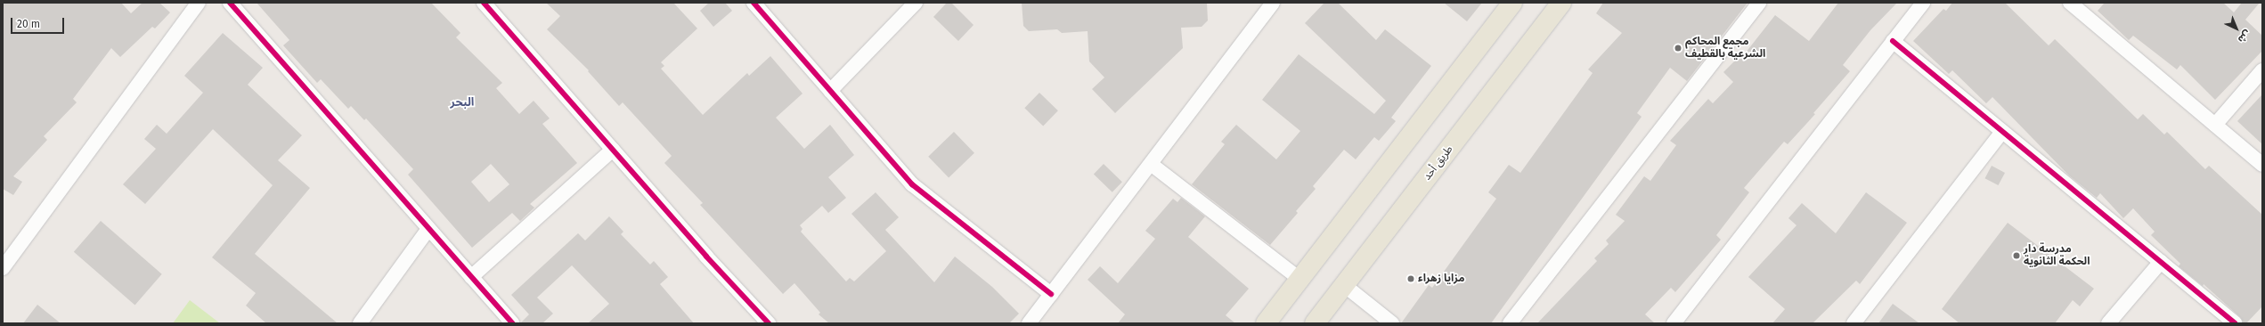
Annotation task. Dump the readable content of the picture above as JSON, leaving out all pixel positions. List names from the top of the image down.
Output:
{
  "streets": {
    "main road": ["طريق أحد"]
  },
  "districts": ["البحر"],
  "places": ["مجمع المحاكم الشرعية بالقطيف", "مدرسة دار الحكمة الثانوية", "مزايا زهراء"],
  "scale_bar": "20 m",
  "north": "bottom right"
}
